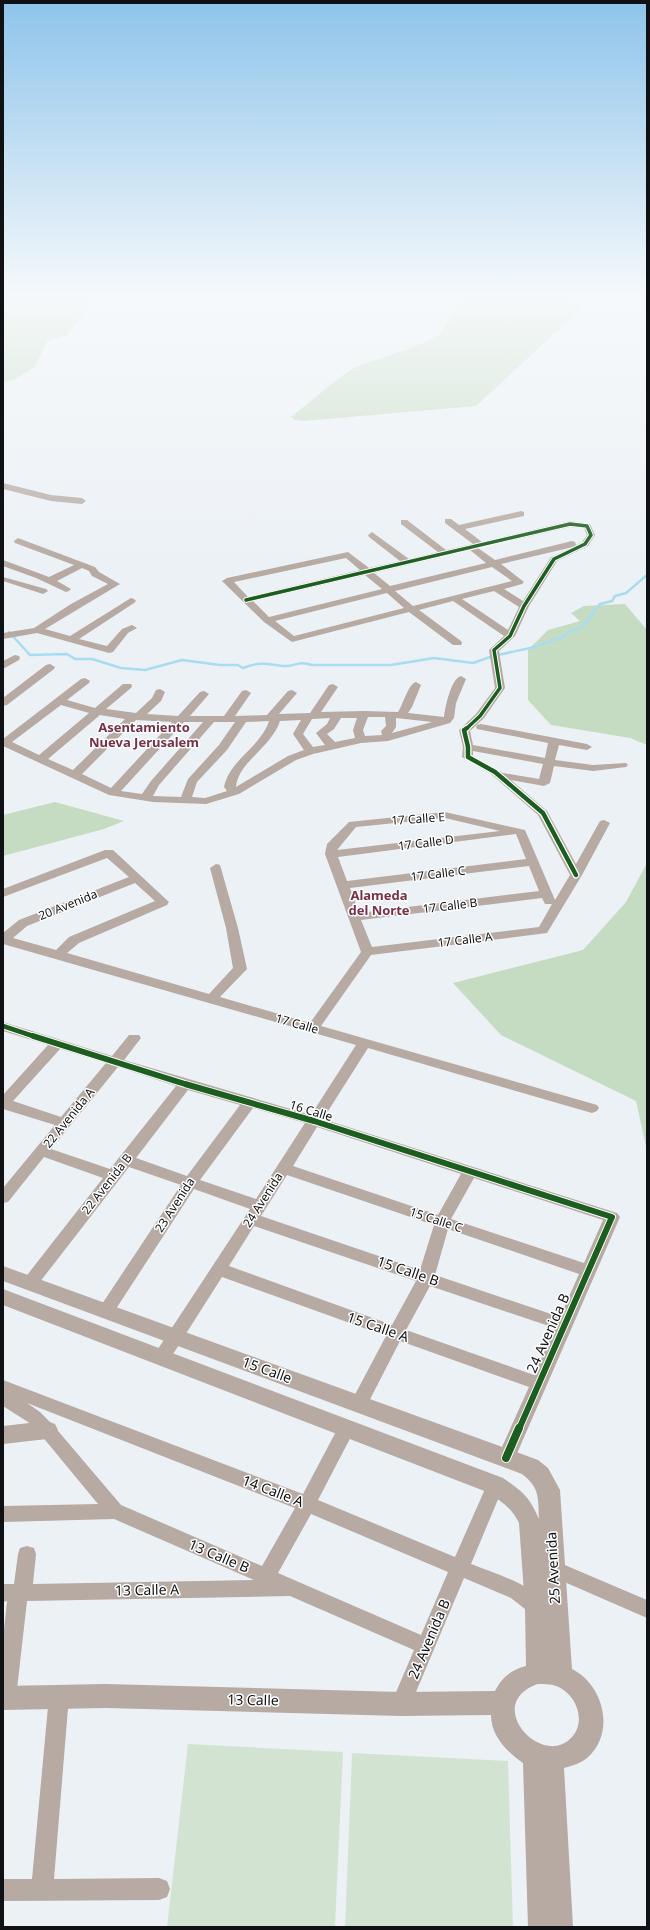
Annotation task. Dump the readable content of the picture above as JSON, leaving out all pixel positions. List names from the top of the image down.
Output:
{
  "streets": {
    "street": [
      "17 Calle E",
      "17 Calle D",
      "17 Calle C",
      "20 Avenida",
      "17 Calle B",
      "17 Calle A",
      "17 Calle",
      "16 Calle",
      "22 Avenida A",
      "22 Avenida B",
      "24 Avenida",
      "23 Avenida",
      "15 Calle C",
      "15 Calle B",
      "15 Calle A",
      "24 Avenida B",
      "15 Calle",
      "14 Calle A",
      "13 Calle B",
      "25 Avenida",
      "13 Calle A",
      "13 Calle"
    ]
  },
  "crossings": [
    ["17 Calle E", "17 Calle D"],
    ["20 Avenida", "17 Calle"],
    ["17 Calle", "24 Avenida"],
    ["16 Calle", "22 Avenida A"],
    ["16 Calle", "22 Avenida B"],
    ["16 Calle", "24 Avenida"],
    ["16 Calle", "23 Avenida"],
    ["16 Calle", "24 Avenida B"],
    ["22 Avenida B", "15 Calle"],
    ["24 Avenida", "15 Calle C"],
    ["24 Avenida", "15 Calle B"],
    ["24 Avenida", "15 Calle A"],
    ["24 Avenida", "15 Calle"],
    ["23 Avenida", "15 Calle"],
    ["15 Calle C", "24 Avenida B"],
    ["15 Calle B", "24 Avenida B"],
    ["15 Calle A", "24 Avenida B"],
    ["24 Avenida B", "15 Calle"],
    ["24 Avenida B", "14 Calle A"],
    ["24 Avenida B", "13 Calle B"],
    ["24 Avenida B", "25 Avenida"],
    ["24 Avenida B", "13 Calle"],
    ["15 Calle", "25 Avenida"],
    ["14 Calle A", "25 Avenida"],
    ["13 Calle B", "13 Calle A"],
    ["25 Avenida", "13 Calle"]
  ],
  "districts": ["Asentamiento Nueva Jerusalem", "Alameda del Norte"]
}
